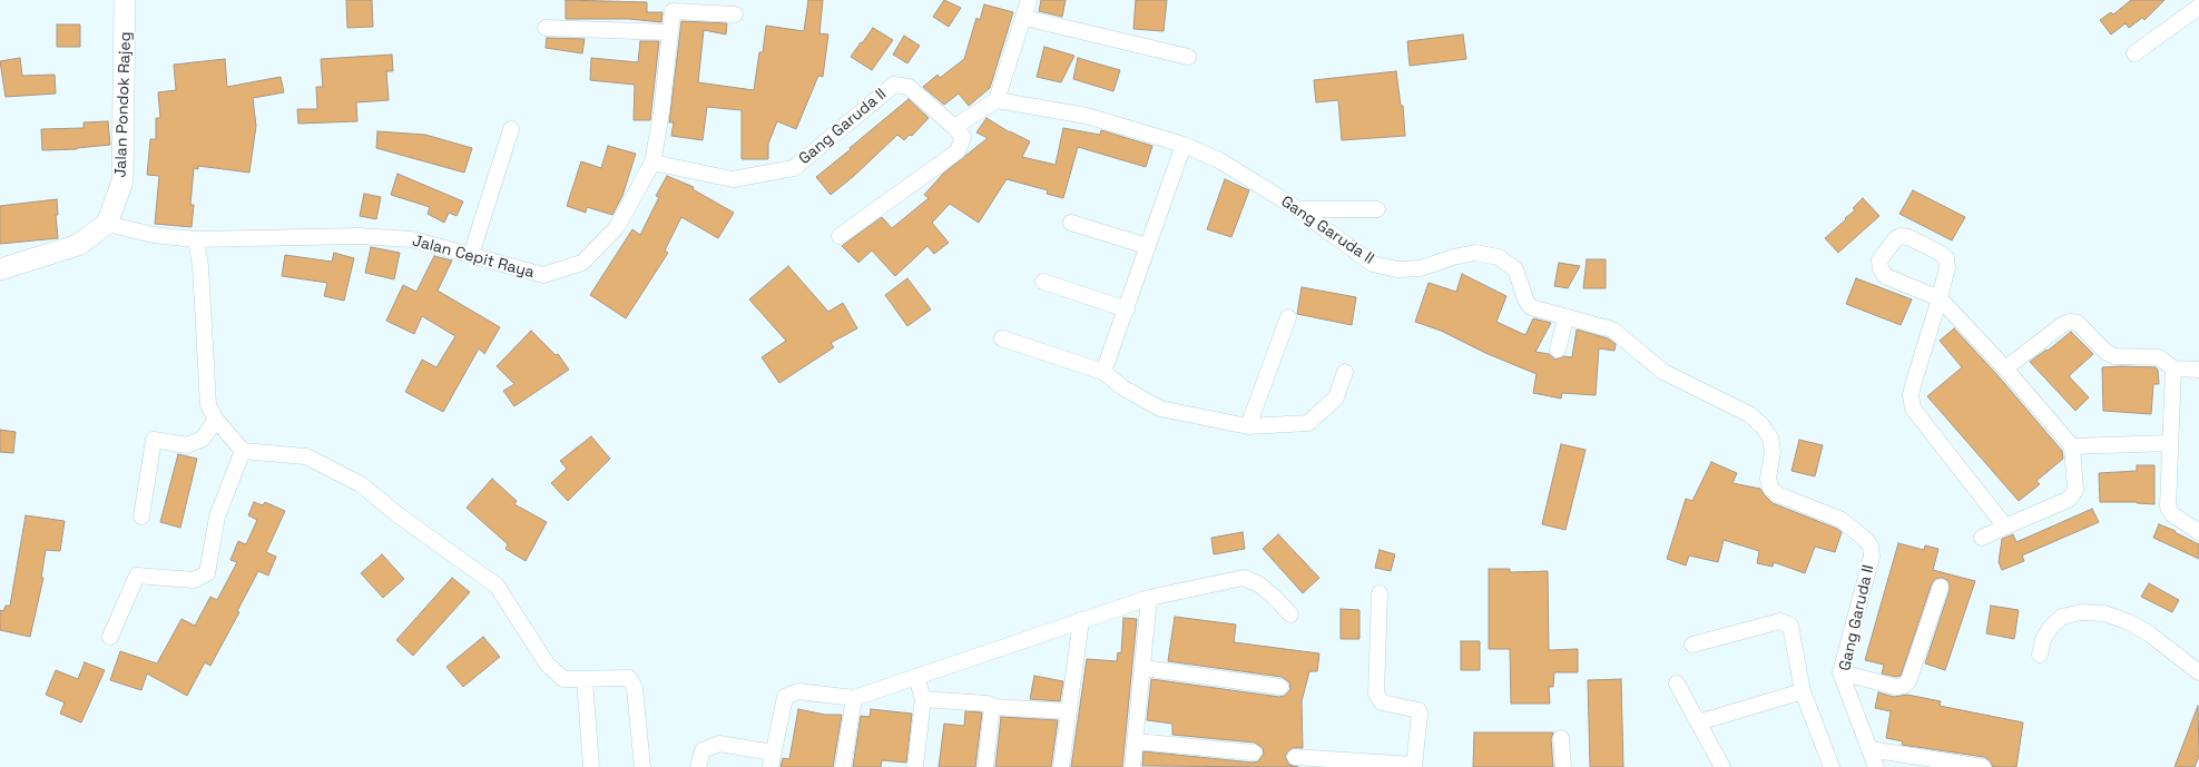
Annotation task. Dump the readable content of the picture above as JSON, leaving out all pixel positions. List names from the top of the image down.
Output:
{
  "streets": {
    "main road": ["Jalan Pondok Rajeg"],
    "street": ["Gang Garuda II", "Jalan Cepit Raya"]
  },
  "crossings": [
    ["Jalan Pondok Rajeg", "Jalan Cepit Raya"],
    ["Gang Garuda II", "Jalan Cepit Raya"]
  ]
}
